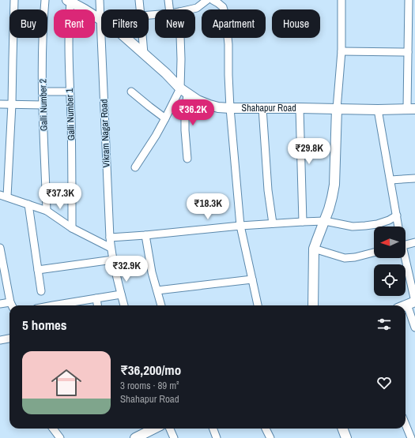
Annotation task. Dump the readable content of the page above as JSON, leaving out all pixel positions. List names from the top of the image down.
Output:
{
  "streets": {
    "main road": ["Shahapur Road"],
    "street": ["Galli Number 2", "Galli Number 1", "Vikram Nagar Road"]
  },
  "crossings": [
    ["Shahapur Road", "Galli Number 1"],
    ["Shahapur Road", "Vikram Nagar Road"]
  ],
  "north": "left",
  "page": {
    "chip": [
      "Buy",
      "Rent",
      "Filters",
      "New",
      "Apartment",
      "House"
    ],
    "price": [
      "₹36.2K",
      "₹29.8K",
      "₹37.3K",
      "₹18.3K",
      "₹32.9K"
    ],
    "heading": "5 homes",
    "list": [
      {
        "name": "₹36,200/mo",
        "note": "3 rooms · 89 m² · Shahapur Road"
      }
    ]
  }
}
